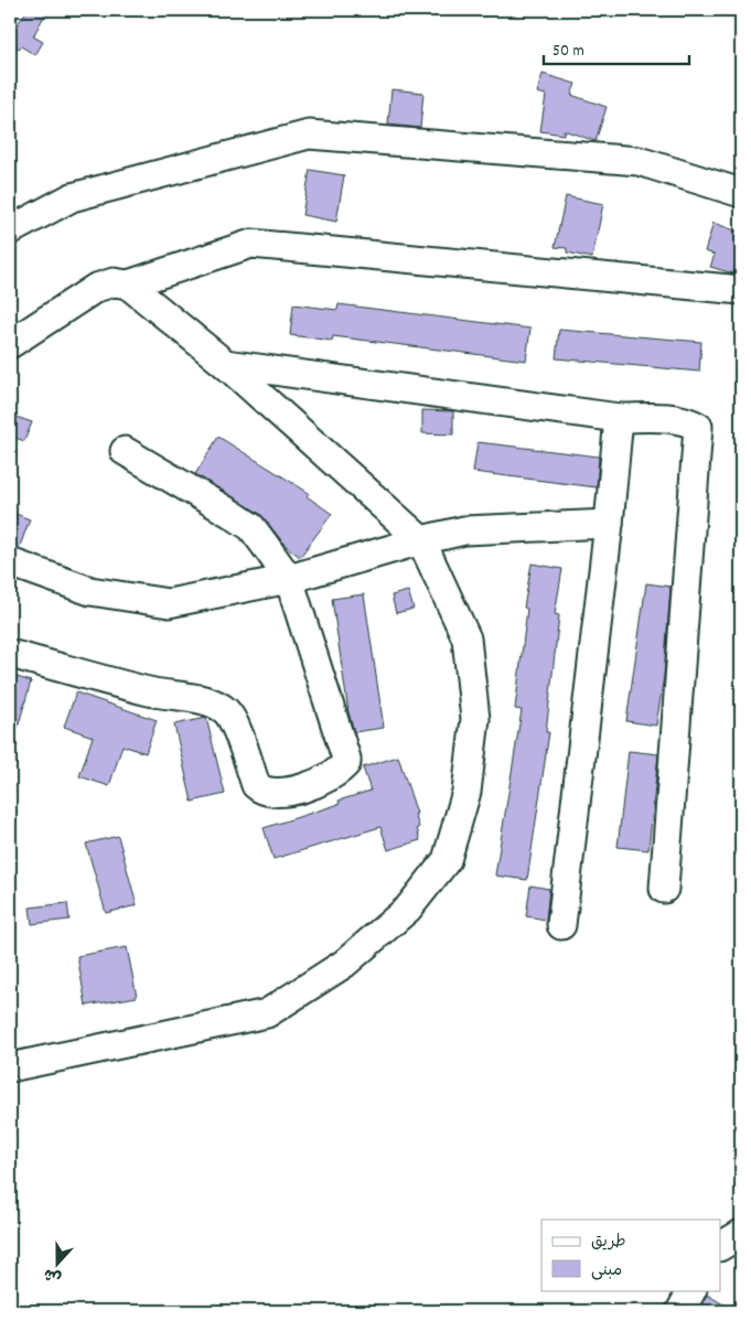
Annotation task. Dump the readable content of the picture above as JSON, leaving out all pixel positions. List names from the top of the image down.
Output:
{
  "legend": ["طريق", "مبنى"],
  "scale_bar": "50 m",
  "north": "bottom"
}
